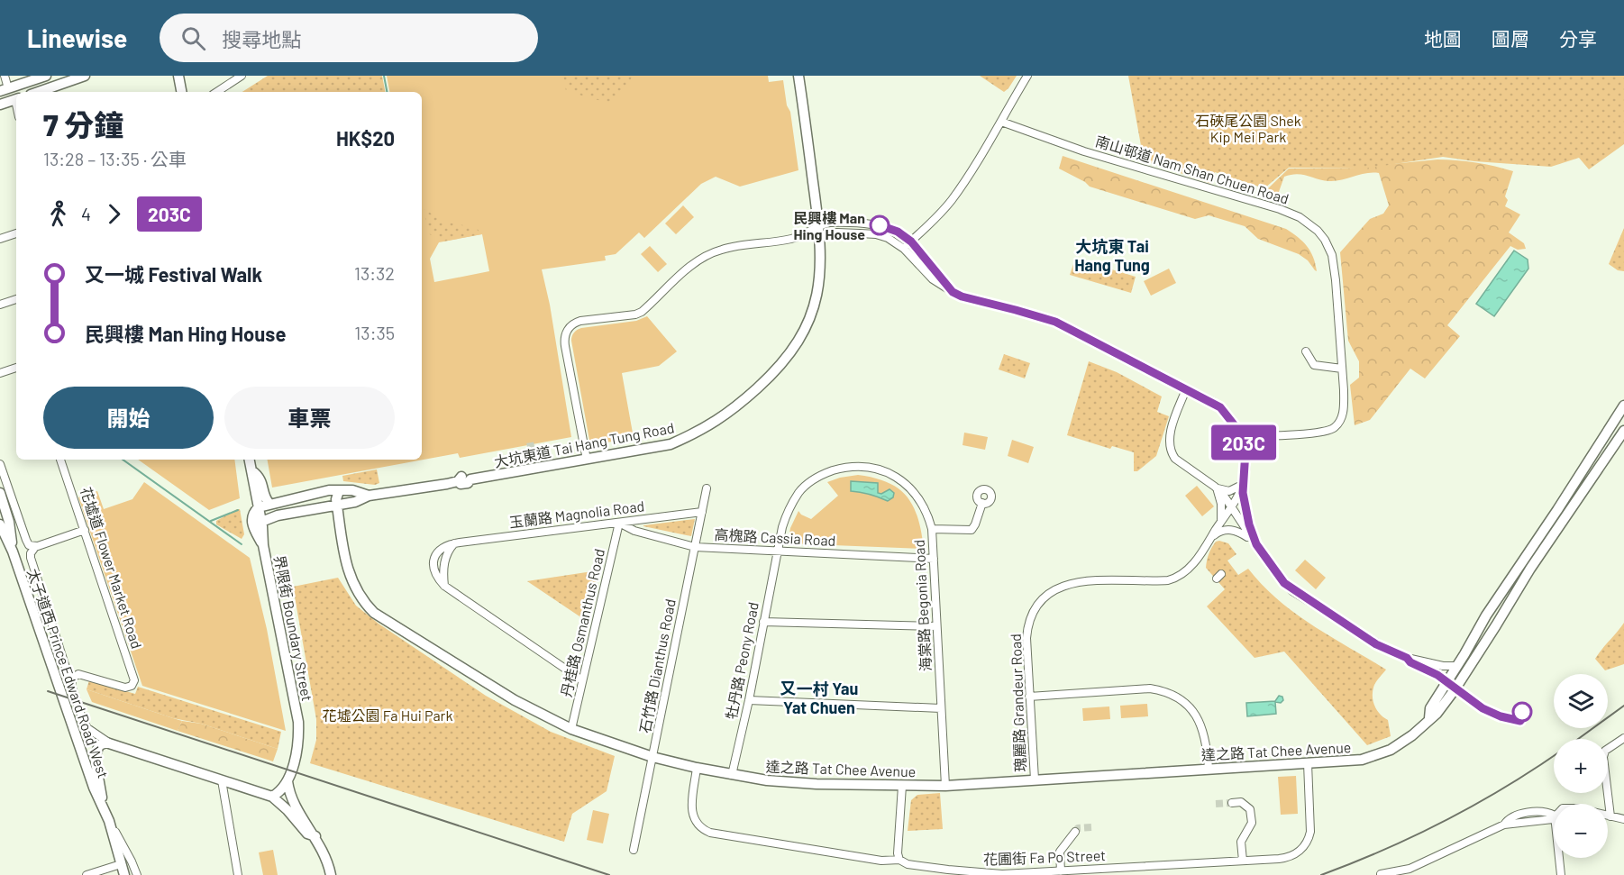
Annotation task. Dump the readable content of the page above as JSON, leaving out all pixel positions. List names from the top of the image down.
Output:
{
  "streets": {
    "main road": [
      "大坑東道 Tai Hang Tung Road",
      "界限街 Boundary Street",
      "太子道西 Prince Edward Road West",
      "達之路 Tat Chee Avenue"
    ],
    "street": [
      "南山邨道 Nam Shan Chuen Road",
      "玉蘭路 Magnolia Road",
      "高槐路 Cassia Road",
      "花墟道 Flower Market Road",
      "海棠路 Begonia Road",
      "丹桂路 Osmanthus Road",
      "牡丹路 Peony Road",
      "石竹路 Dianthus Road",
      "瑰麗路 Grandeur Road",
      "花圃街 Fa Po Street"
    ]
  },
  "crossings": [
    ["大坑東道 Tai Hang Tung Road", "界限街 Boundary Street"],
    ["大坑東道 Tai Hang Tung Road", "達之路 Tat Chee Avenue"],
    ["玉蘭路 Magnolia Road", "高槐路 Cassia Road"],
    ["玉蘭路 Magnolia Road", "丹桂路 Osmanthus Road"],
    ["玉蘭路 Magnolia Road", "石竹路 Dianthus Road"],
    ["高槐路 Cassia Road", "海棠路 Begonia Road"],
    ["高槐路 Cassia Road", "丹桂路 Osmanthus Road"],
    ["高槐路 Cassia Road", "牡丹路 Peony Road"],
    ["高槐路 Cassia Road", "石竹路 Dianthus Road"],
    ["花墟道 Flower Market Road", "太子道西 Prince Edward Road West"],
    ["海棠路 Begonia Road", "牡丹路 Peony Road"],
    ["海棠路 Begonia Road", "達之路 Tat Chee Avenue"],
    ["丹桂路 Osmanthus Road", "達之路 Tat Chee Avenue"],
    ["牡丹路 Peony Road", "達之路 Tat Chee Avenue"],
    ["石竹路 Dianthus Road", "達之路 Tat Chee Avenue"],
    ["瑰麗路 Grandeur Road", "達之路 Tat Chee Avenue"],
    ["達之路 Tat Chee Avenue", "花圃街 Fa Po Street"]
  ],
  "districts": ["大坑東 Tai Hang Tung", "又一村 Yau Yat Chuen"],
  "parks": ["石硤尾公園 Shek Kip Mei Park", "花墟公園 Fa Hui Park"],
  "places": ["民興樓 Man Hing House"],
  "lines": ["bus line 203C"],
  "page": {
    "header": "Linewise",
    "search": "搜尋地點",
    "nav": ["地圖", "圖層", "分享"],
    "on_map": "203C",
    "heading": ["7 分鐘", "13:28 – 13:35 · 公車", "HK$20"],
    "legs": ["4", "203C"],
    "list": [
      {
        "name": "又一城 Festival Walk",
        "value": "13:32"
      },
      {
        "name": "民興樓 Man Hing House",
        "value": "13:35"
      }
    ],
    "buttons": ["開始", "車票"],
    "map_buttons": ["+", "−"]
  }
}
